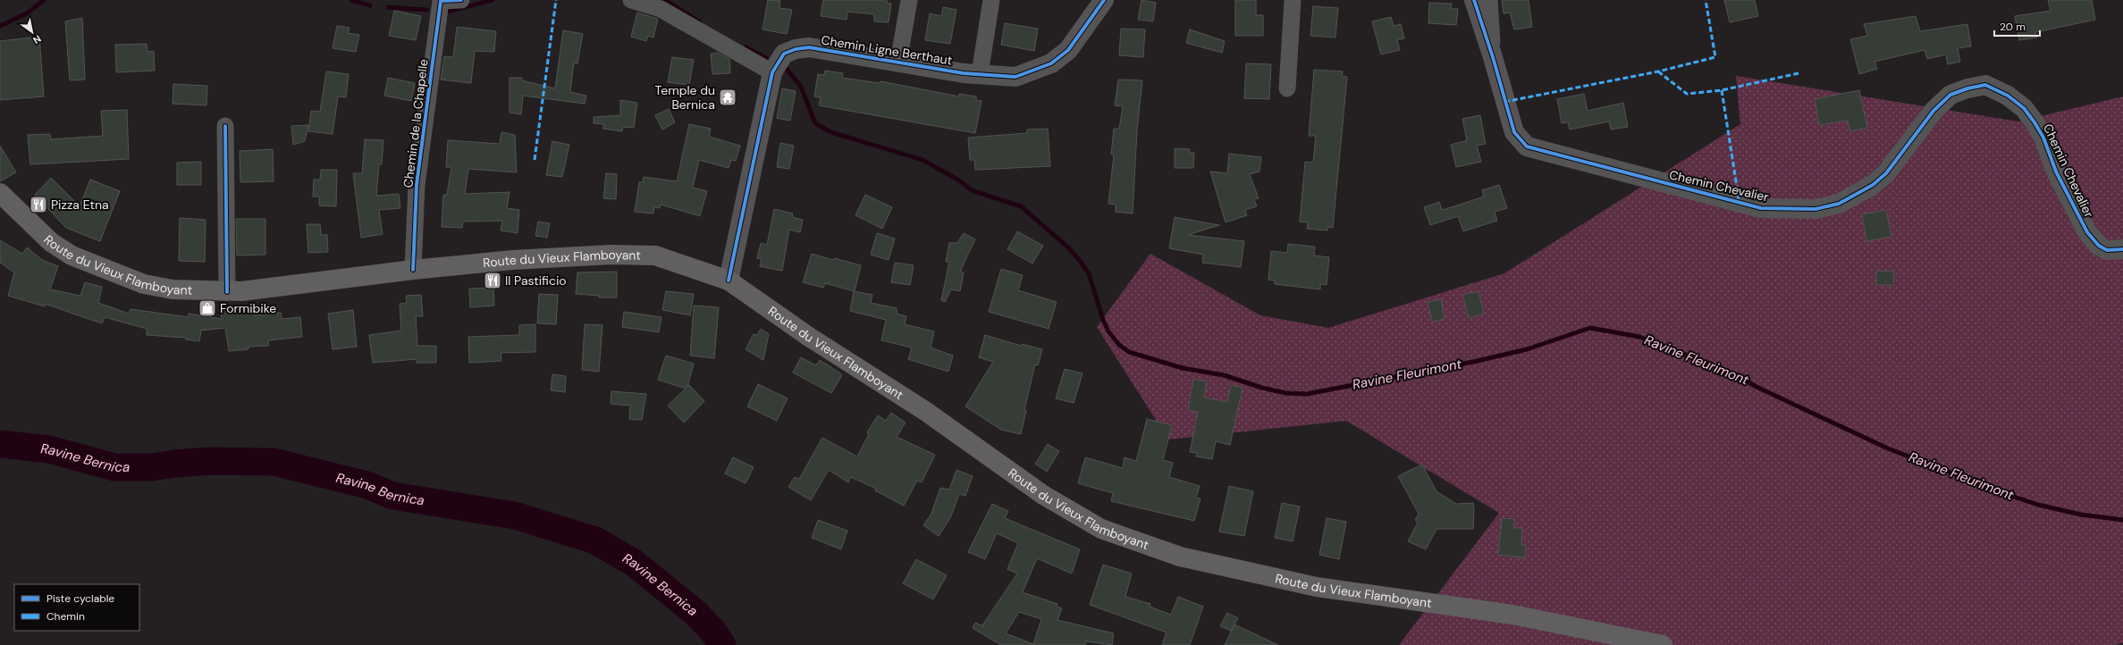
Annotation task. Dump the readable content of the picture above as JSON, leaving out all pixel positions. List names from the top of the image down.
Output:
{
  "streets": {
    "main road": ["Route du Vieux Flamboyant"],
    "street": ["Chemin Ligne Berthaut", "Chemin de la Chapelle", "Chemin Chevalier"]
  },
  "crossings": [
    ["Chemin Ligne Berthaut", "Route du Vieux Flamboyant"],
    ["Chemin de la Chapelle", "Route du Vieux Flamboyant"]
  ],
  "water": ["Ravine Fleurimont", "Ravine Bernica"],
  "places": {
    "temple": ["Temple du Bernica"],
    "restaurant": ["Pizza Etna", "Il Pastificio"],
    "shop": ["Formibike"]
  },
  "legend": ["Piste cyclable", "Chemin"],
  "scale_bar": "20 m",
  "north": "bottom right"
}
